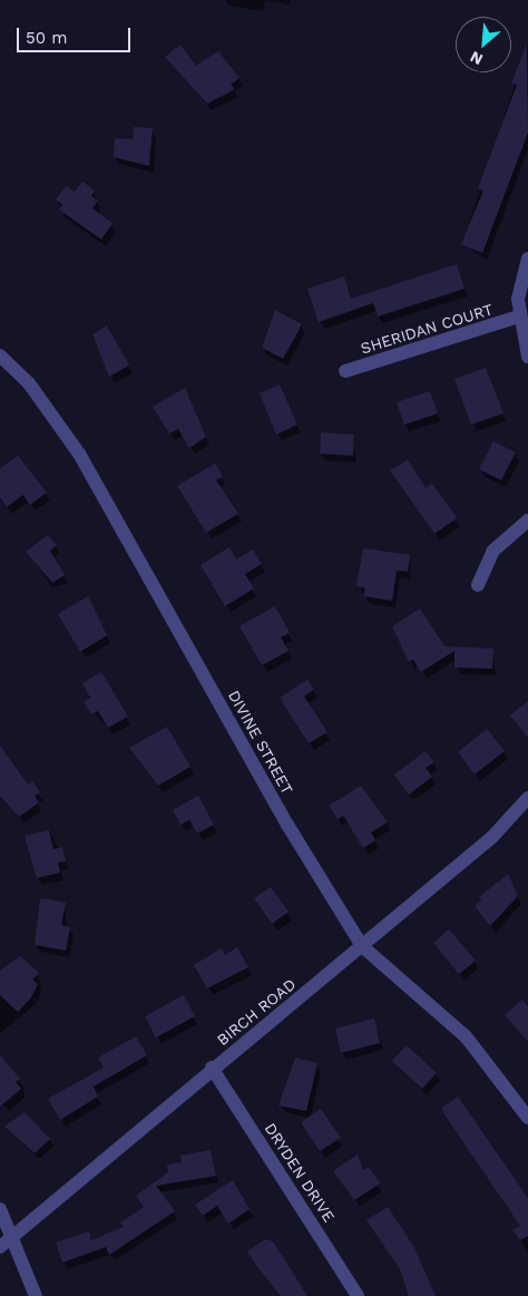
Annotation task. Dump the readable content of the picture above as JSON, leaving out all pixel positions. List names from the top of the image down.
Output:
{
  "streets": {
    "street": [
      "SHERIDAN COURT",
      "DIVINE STREET",
      "BIRCH ROAD",
      "DRYDEN DRIVE"
    ]
  },
  "crossings": [
    ["DIVINE STREET", "BIRCH ROAD"],
    ["BIRCH ROAD", "DRYDEN DRIVE"]
  ],
  "scale_bar": "50 m",
  "north": "bottom left"
}
